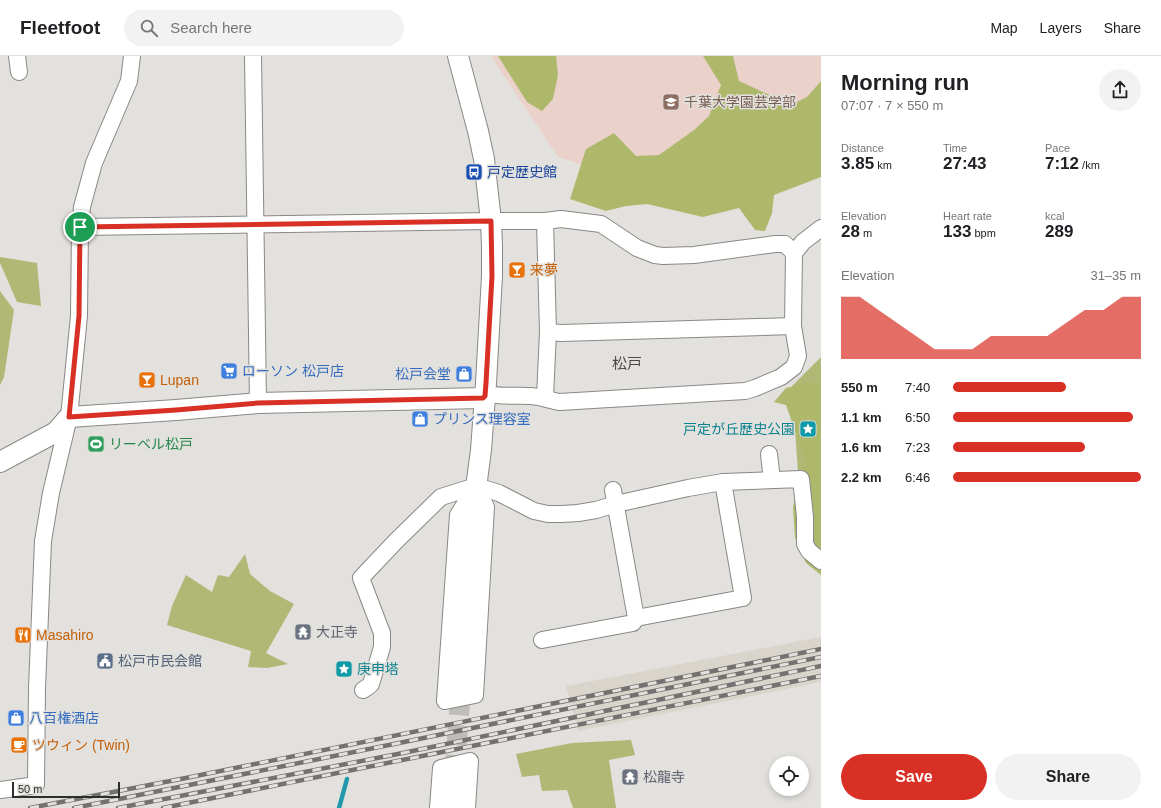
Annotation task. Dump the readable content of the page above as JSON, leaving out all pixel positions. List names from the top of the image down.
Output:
{
  "districts": ["松戸"],
  "places": {
    "school or university": ["千葉大学園芸学部"],
    "bus stop": ["戸定歴史館"],
    "bar": ["来夢", "Lupan"],
    "supermarket": ["ローソン 松戸店"],
    "shop": ["松戸会堂", "プリンス理容室", "八百権酒店"],
    "place": ["戸定が丘歴史公園", "庚申塔"],
    "sports": ["リーベル松戸"],
    "temple": ["大正寺", "松龍寺"],
    "restaurant": ["Masahiro"],
    "public building": ["松戸市民会館"],
    "cafe": ["ツウィン (Twin)"]
  },
  "scale_bar": "50 m",
  "page": {
    "header": "Fleetfoot",
    "search": "Search here",
    "nav": ["Map", "Layers", "Share"],
    "heading": ["Morning run", "07:07 · 7 × 550 m"],
    "stats": [
      ["Distance", "3.85 km"],
      ["Time", "27:43"],
      ["Pace", "7:12 /km"],
      ["Elevation", "28 m"],
      ["Heart rate", "133 bpm"],
      ["kcal", "289"]
    ],
    "chart": ["Elevation", "31–35 m"],
    "list": [
      {
        "name": "550 m",
        "note": "7:40"
      },
      {
        "name": "1.1 km",
        "note": "6:50"
      },
      {
        "name": "1.6 km",
        "note": "7:23"
      },
      {
        "name": "2.2 km",
        "note": "6:46"
      }
    ],
    "buttons": ["Save", "Share"],
    "scale": "50 m"
  }
}
